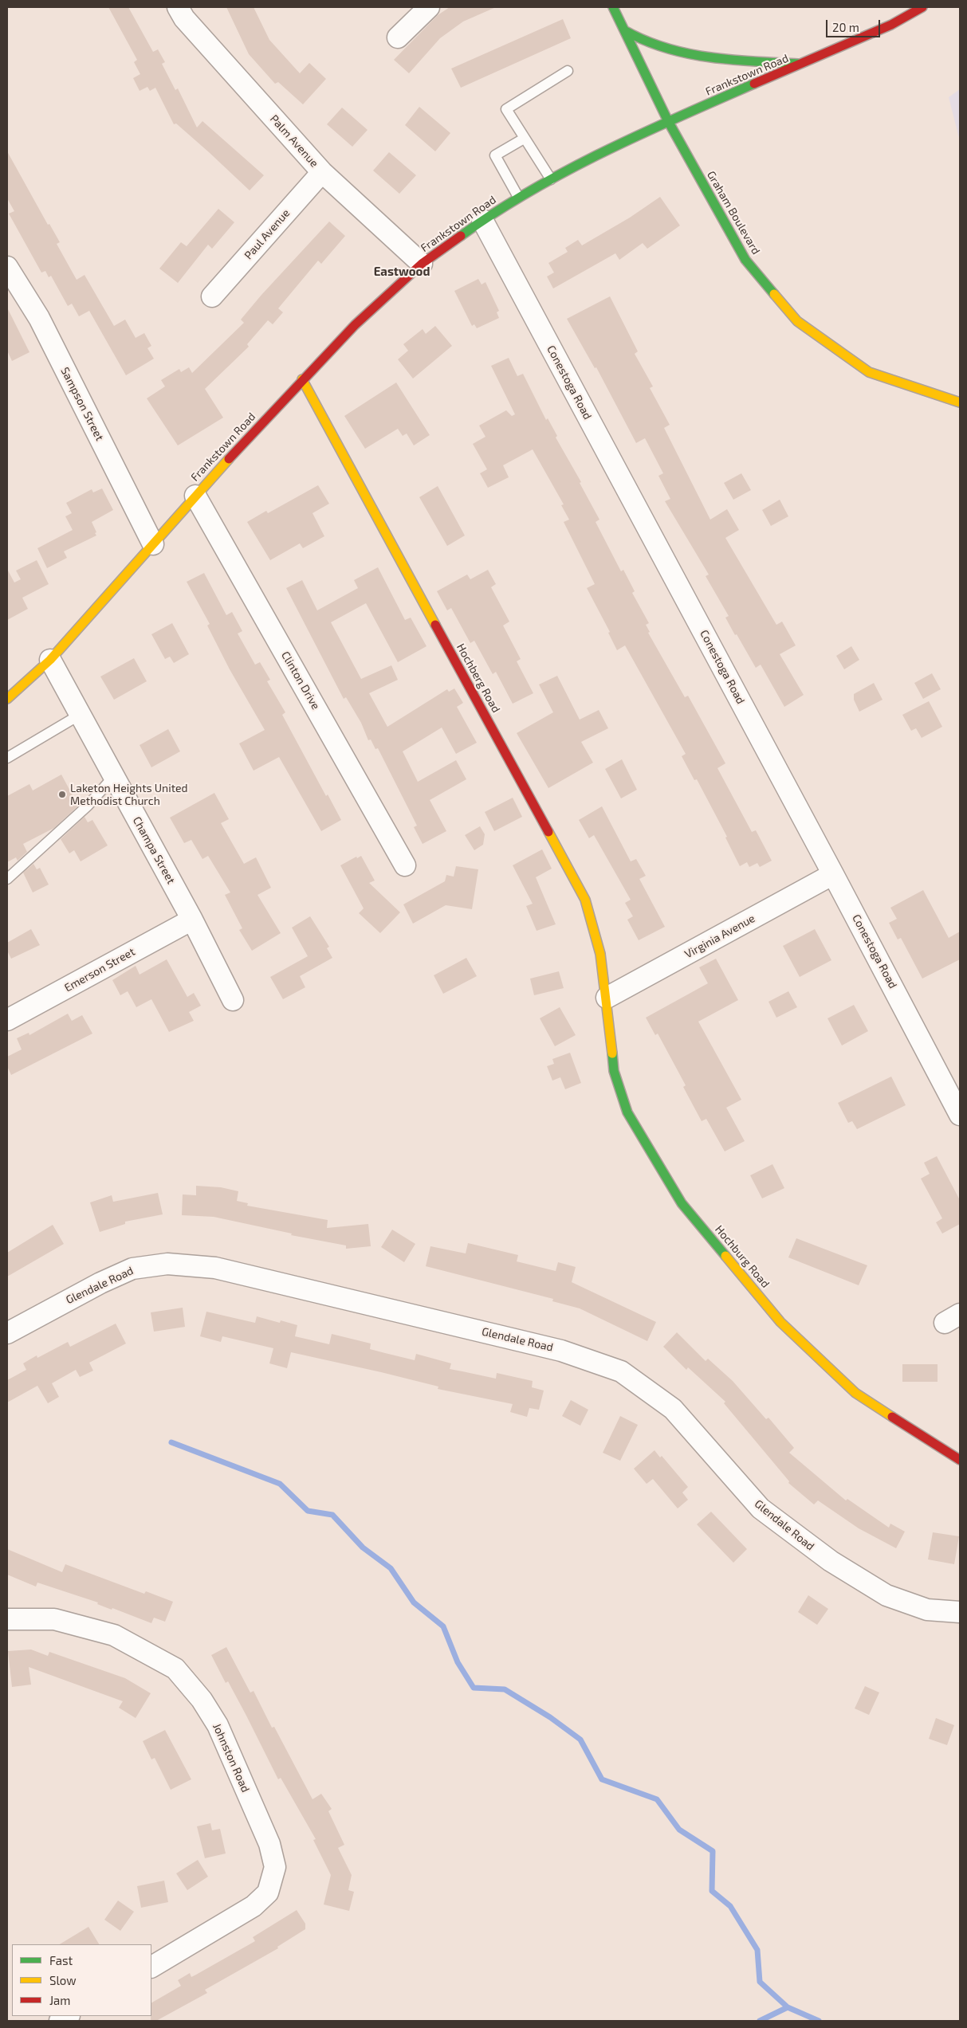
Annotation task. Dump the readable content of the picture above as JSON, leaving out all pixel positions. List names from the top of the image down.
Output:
{
  "streets": {
    "street": [
      "Frankstown Road",
      "Palm Avenue",
      "Graham Boulevard",
      "Paul Avenue",
      "Conestoga Road",
      "Sampson Street",
      "Hochberg Road",
      "Clinton Drive",
      "Champa Street",
      "Virginia Avenue",
      "Emerson Street",
      "Hochburg Road",
      "Glendale Road",
      "Johnston Road"
    ]
  },
  "crossings": [
    ["Frankstown Road", "Palm Avenue"],
    ["Frankstown Road", "Graham Boulevard"],
    ["Frankstown Road", "Conestoga Road"],
    ["Frankstown Road", "Sampson Street"],
    ["Frankstown Road", "Hochberg Road"],
    ["Frankstown Road", "Clinton Drive"],
    ["Frankstown Road", "Champa Street"],
    ["Palm Avenue", "Paul Avenue"],
    ["Conestoga Road", "Virginia Avenue"],
    ["Hochberg Road", "Virginia Avenue"],
    ["Hochberg Road", "Hochburg Road"],
    ["Champa Street", "Emerson Street"],
    ["Virginia Avenue", "Hochburg Road"]
  ],
  "districts": ["Eastwood"],
  "places": ["Laketon Heights United Methodist Church"],
  "legend": ["Fast", "Slow", "Jam"],
  "scale_bar": "20 m"
}
